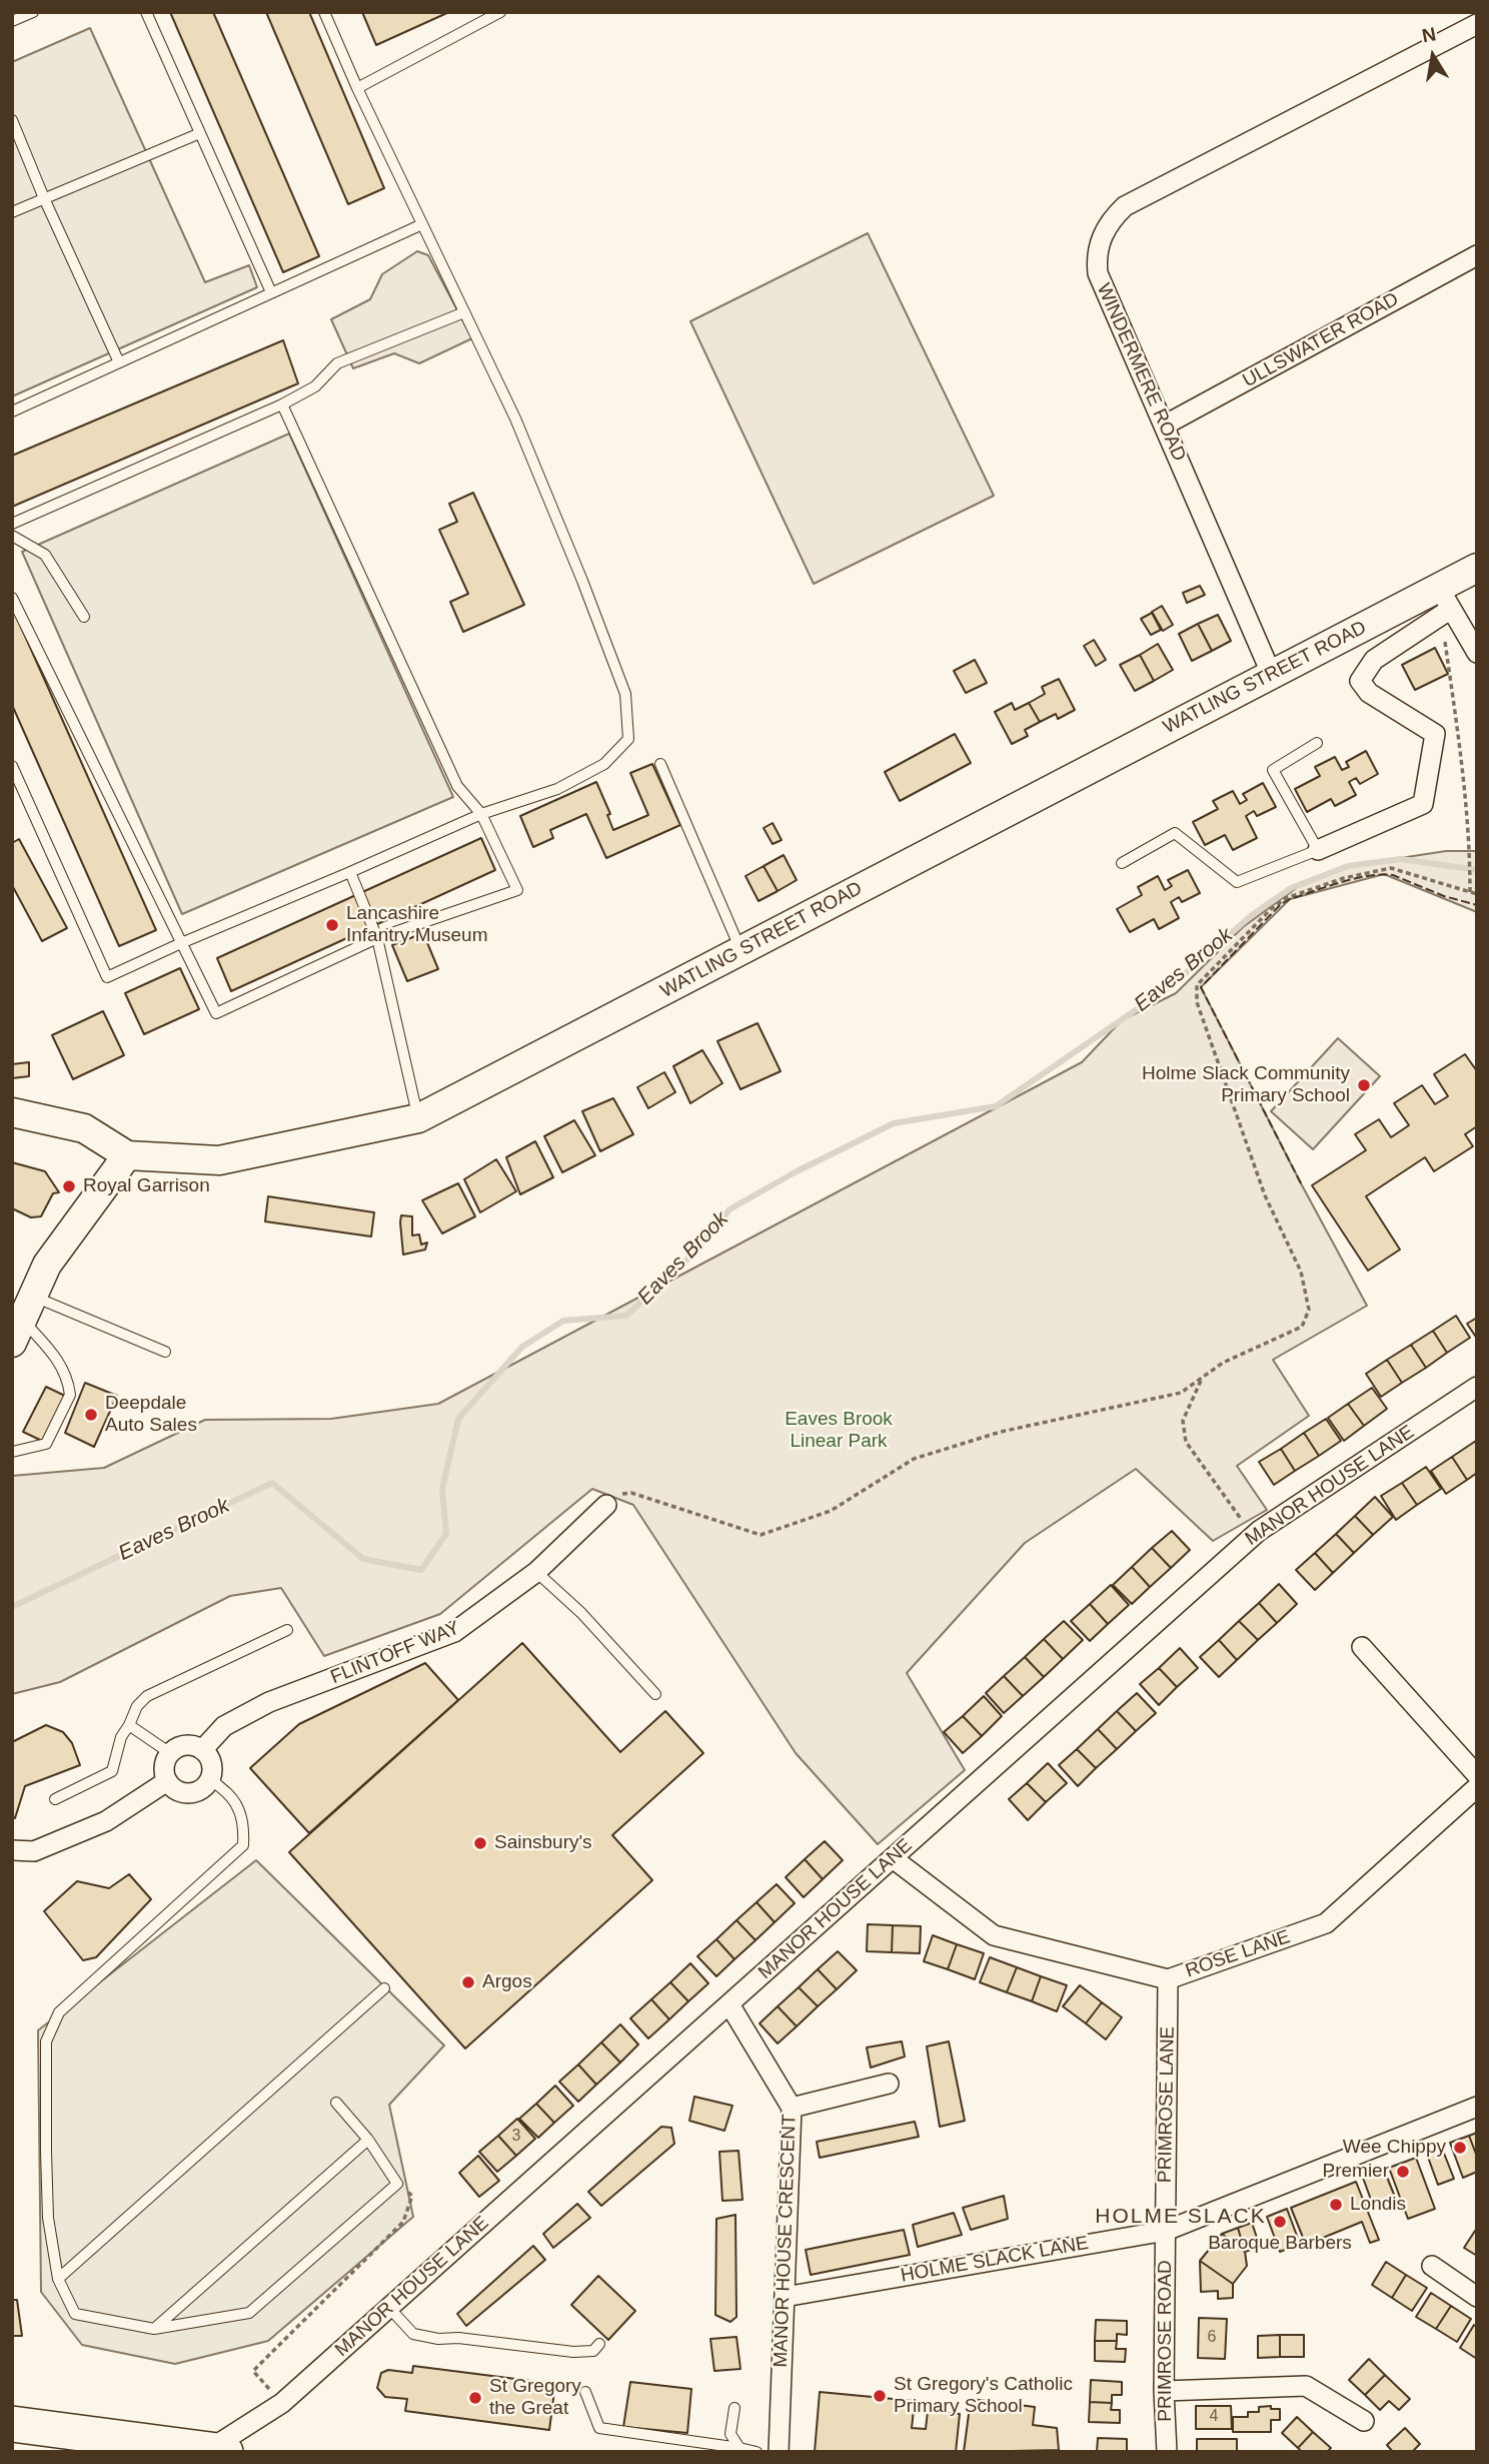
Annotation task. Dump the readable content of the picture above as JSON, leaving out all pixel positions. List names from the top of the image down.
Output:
{
  "streets": {
    "main road": ["WATLING STREET ROAD"],
    "street": [
      "ULLSWATER ROAD",
      "WINDERMERE ROAD",
      "MANOR HOUSE LANE",
      "FLINTOFF WAY",
      "ROSE LANE",
      "PRIMROSE LANE",
      "MANOR HOUSE CRESCENT",
      "HOLME SLACK LANE",
      "PRIMROSE ROAD"
    ]
  },
  "crossings": [
    ["ULLSWATER ROAD", "WINDERMERE ROAD"],
    ["WINDERMERE ROAD", "WATLING STREET ROAD"],
    ["MANOR HOUSE LANE", "ROSE LANE"],
    ["MANOR HOUSE LANE", "MANOR HOUSE CRESCENT"],
    ["ROSE LANE", "PRIMROSE LANE"],
    ["PRIMROSE LANE", "HOLME SLACK LANE"],
    ["PRIMROSE LANE", "PRIMROSE ROAD"],
    ["MANOR HOUSE CRESCENT", "HOLME SLACK LANE"],
    ["HOLME SLACK LANE", "PRIMROSE ROAD"]
  ],
  "districts": ["HOLME SLACK"],
  "water": ["Eaves Brook"],
  "parks": ["Eaves Brook Linear Park"],
  "places": [
    "Lancashire Infantry Museum",
    "Holme Slack Community Primary School",
    "Royal Garrison",
    "Deepdale Auto Sales",
    "Sainsbury's",
    "Argos",
    "Wee Chippy",
    "Premier",
    "Londis",
    "Baroque Barbers",
    "St Gregory's Catholic Primary School",
    "St Gregory the Great"
  ],
  "house_numbers": ["3", "6", "4"],
  "north": "top"
}
